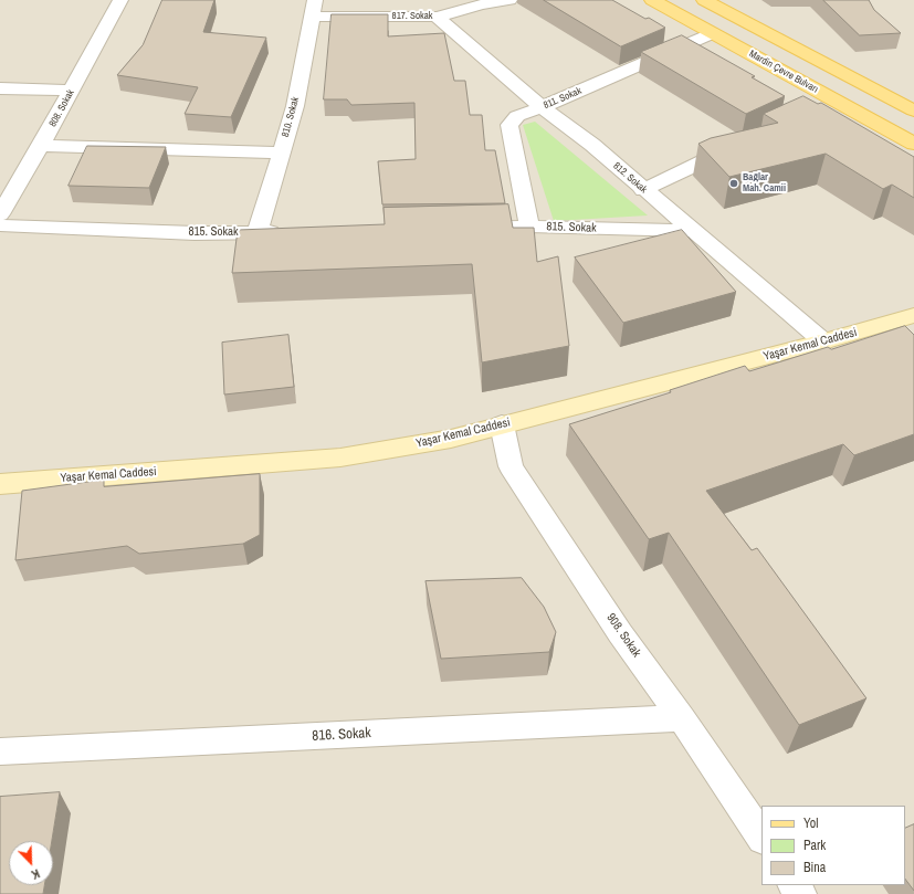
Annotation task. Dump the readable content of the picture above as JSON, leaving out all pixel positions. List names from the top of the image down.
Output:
{
  "streets": {
    "main road": ["Mardin Çevre Bulvarı"],
    "street": [
      "817. Sokak",
      "811. Sokak",
      "808. Sokak",
      "810. Sokak",
      "812. Sokak",
      "815. Sokak",
      "Yaşar Kemal Caddesi",
      "908. Sokak",
      "816. Sokak"
    ]
  },
  "crossings": [
    ["817. Sokak", "810. Sokak"],
    ["817. Sokak", "812. Sokak"],
    ["Mardin Çevre Bulvarı", "811. Sokak"],
    ["811. Sokak", "812. Sokak"],
    ["811. Sokak", "815. Sokak"],
    ["810. Sokak", "815. Sokak"],
    ["812. Sokak", "815. Sokak"],
    ["812. Sokak", "Yaşar Kemal Caddesi"],
    ["Yaşar Kemal Caddesi", "908. Sokak"],
    ["908. Sokak", "816. Sokak"]
  ],
  "places": ["Bağlar Mah. Camii"],
  "legend": ["Yol", "Park", "Bina"],
  "north": "bottom right"
}
